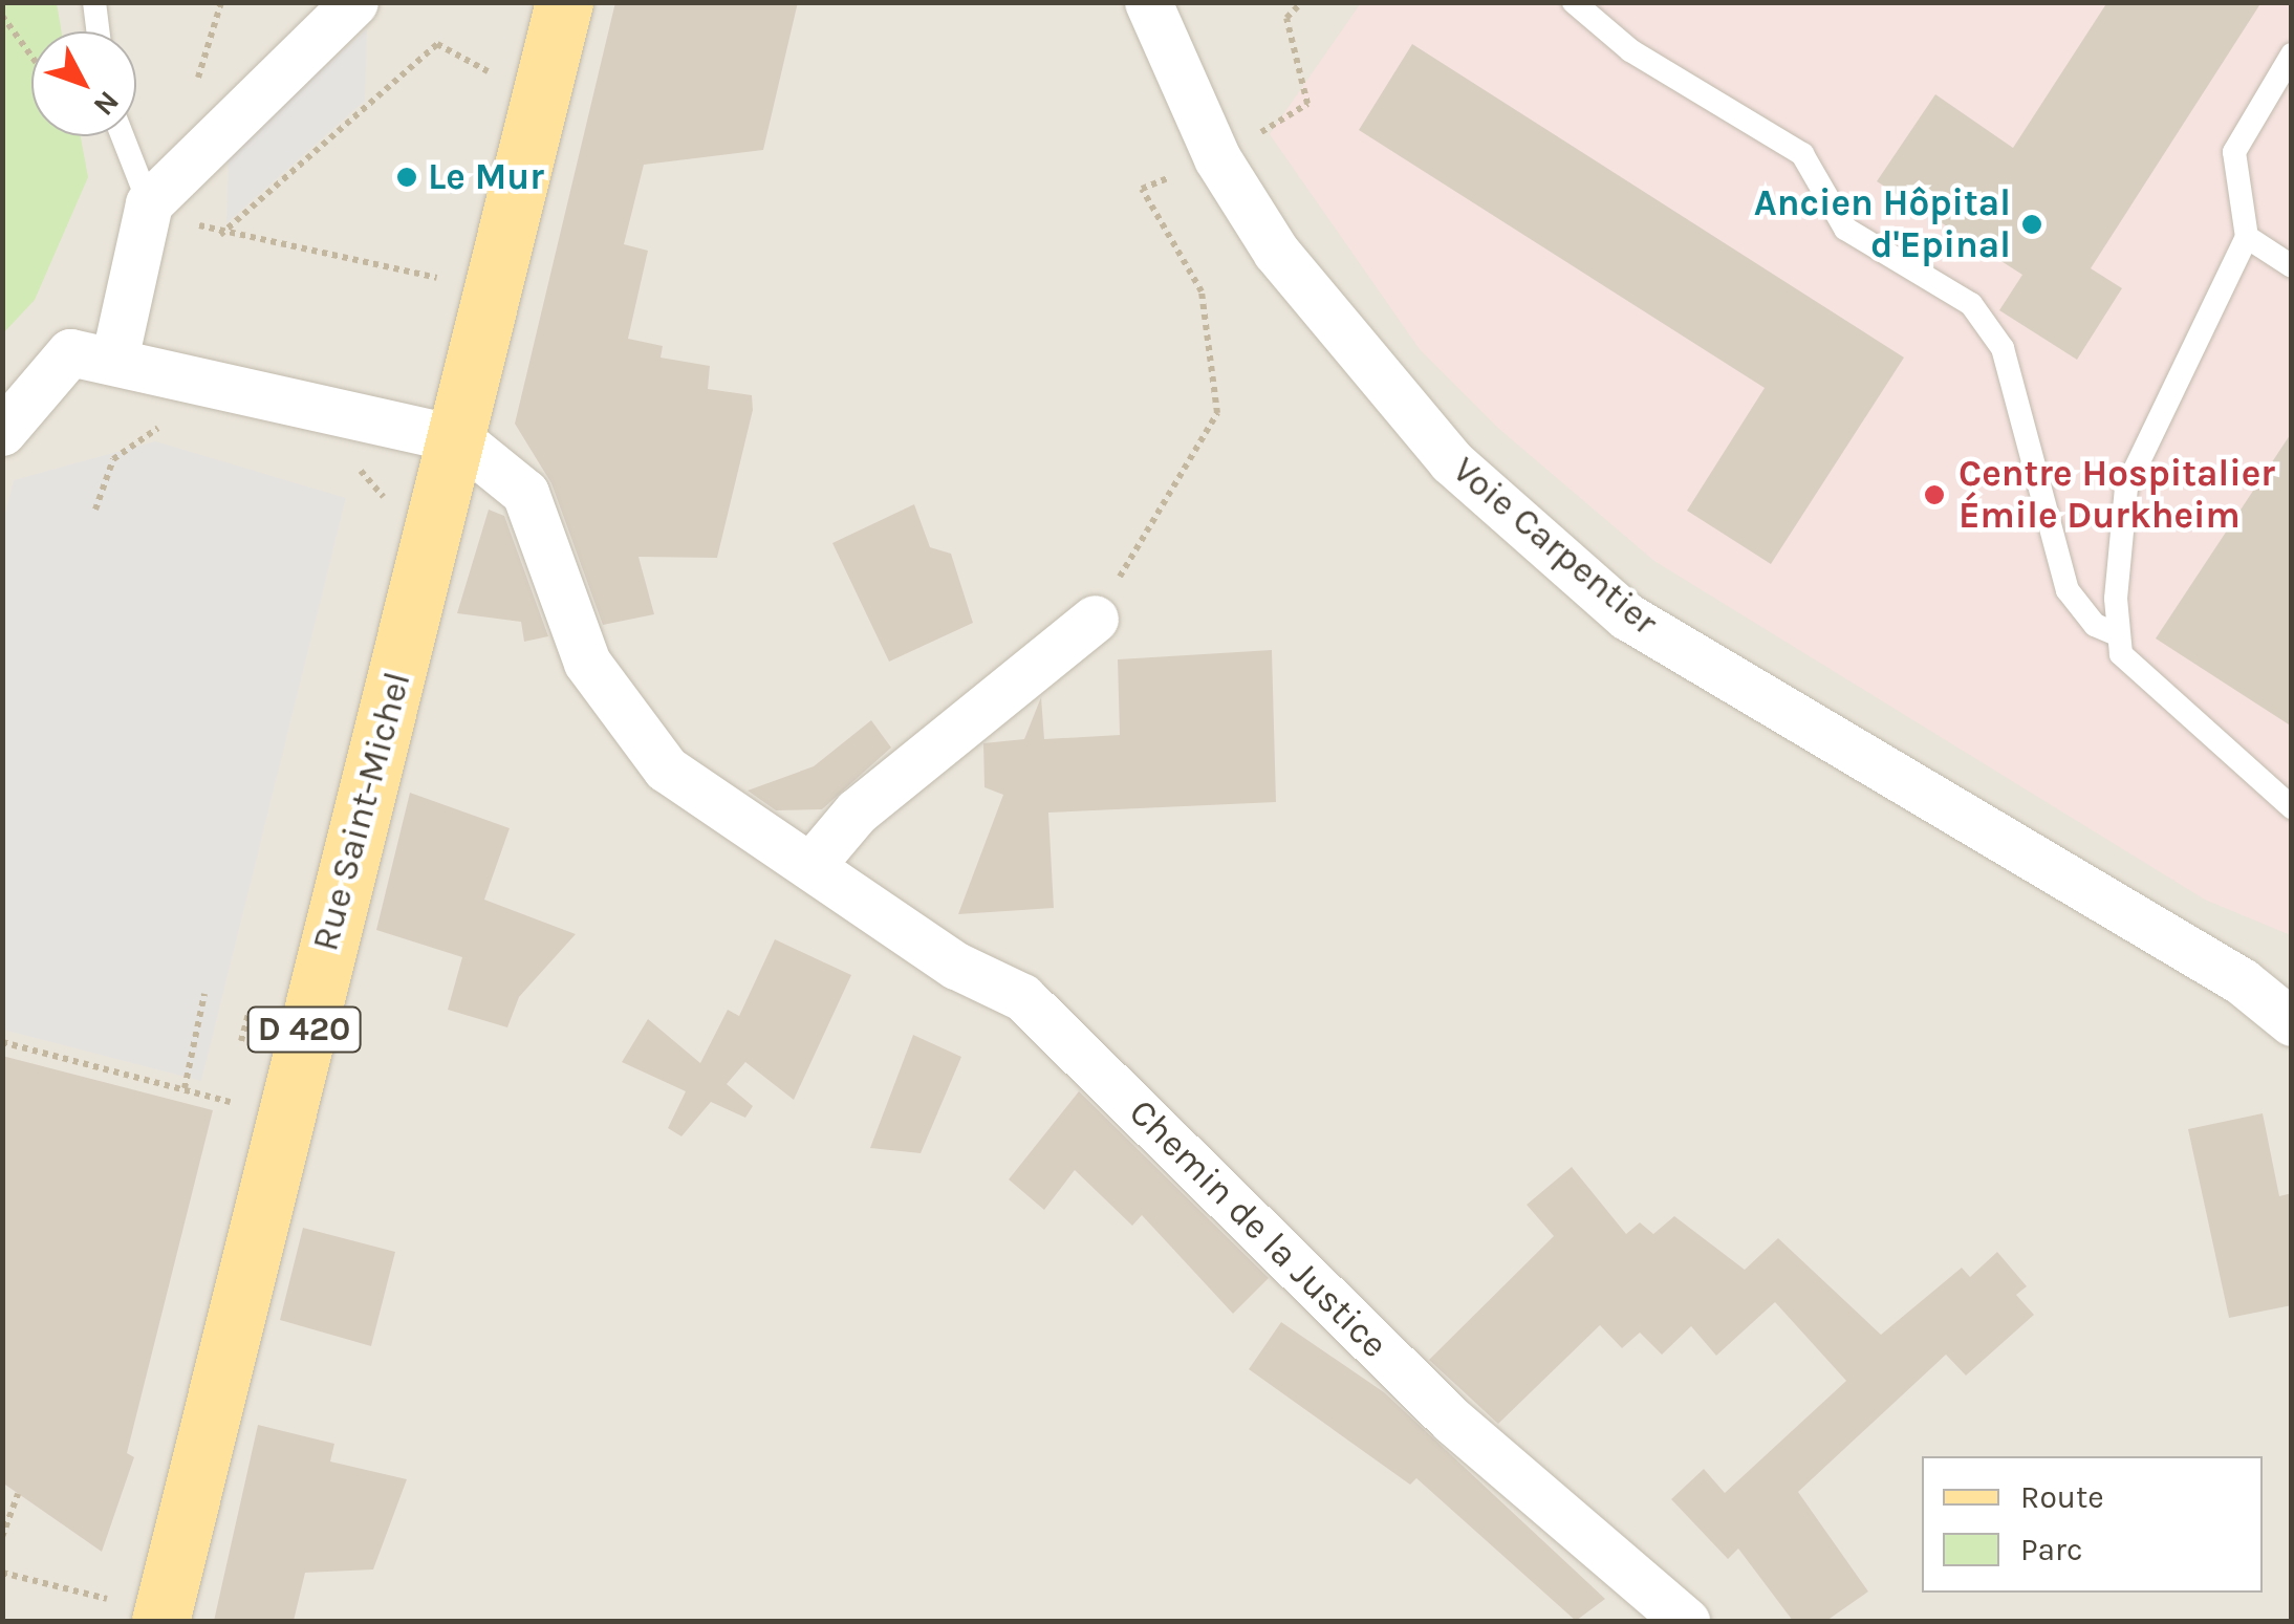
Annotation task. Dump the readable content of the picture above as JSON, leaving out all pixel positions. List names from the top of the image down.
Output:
{
  "streets": {
    "main road": ["Rue Saint-Michel", "D 420"],
    "street": ["Voie Carpentier", "Chemin de la Justice"]
  },
  "crossings": [
    ["Rue Saint-Michel", "Chemin de la Justice"]
  ],
  "places": ["Le Mur", "Ancien Hôpital d'Epinal", "Centre Hospitalier Émile Durkheim"],
  "legend": ["Route", "Parc"],
  "north": "bottom right"
}
